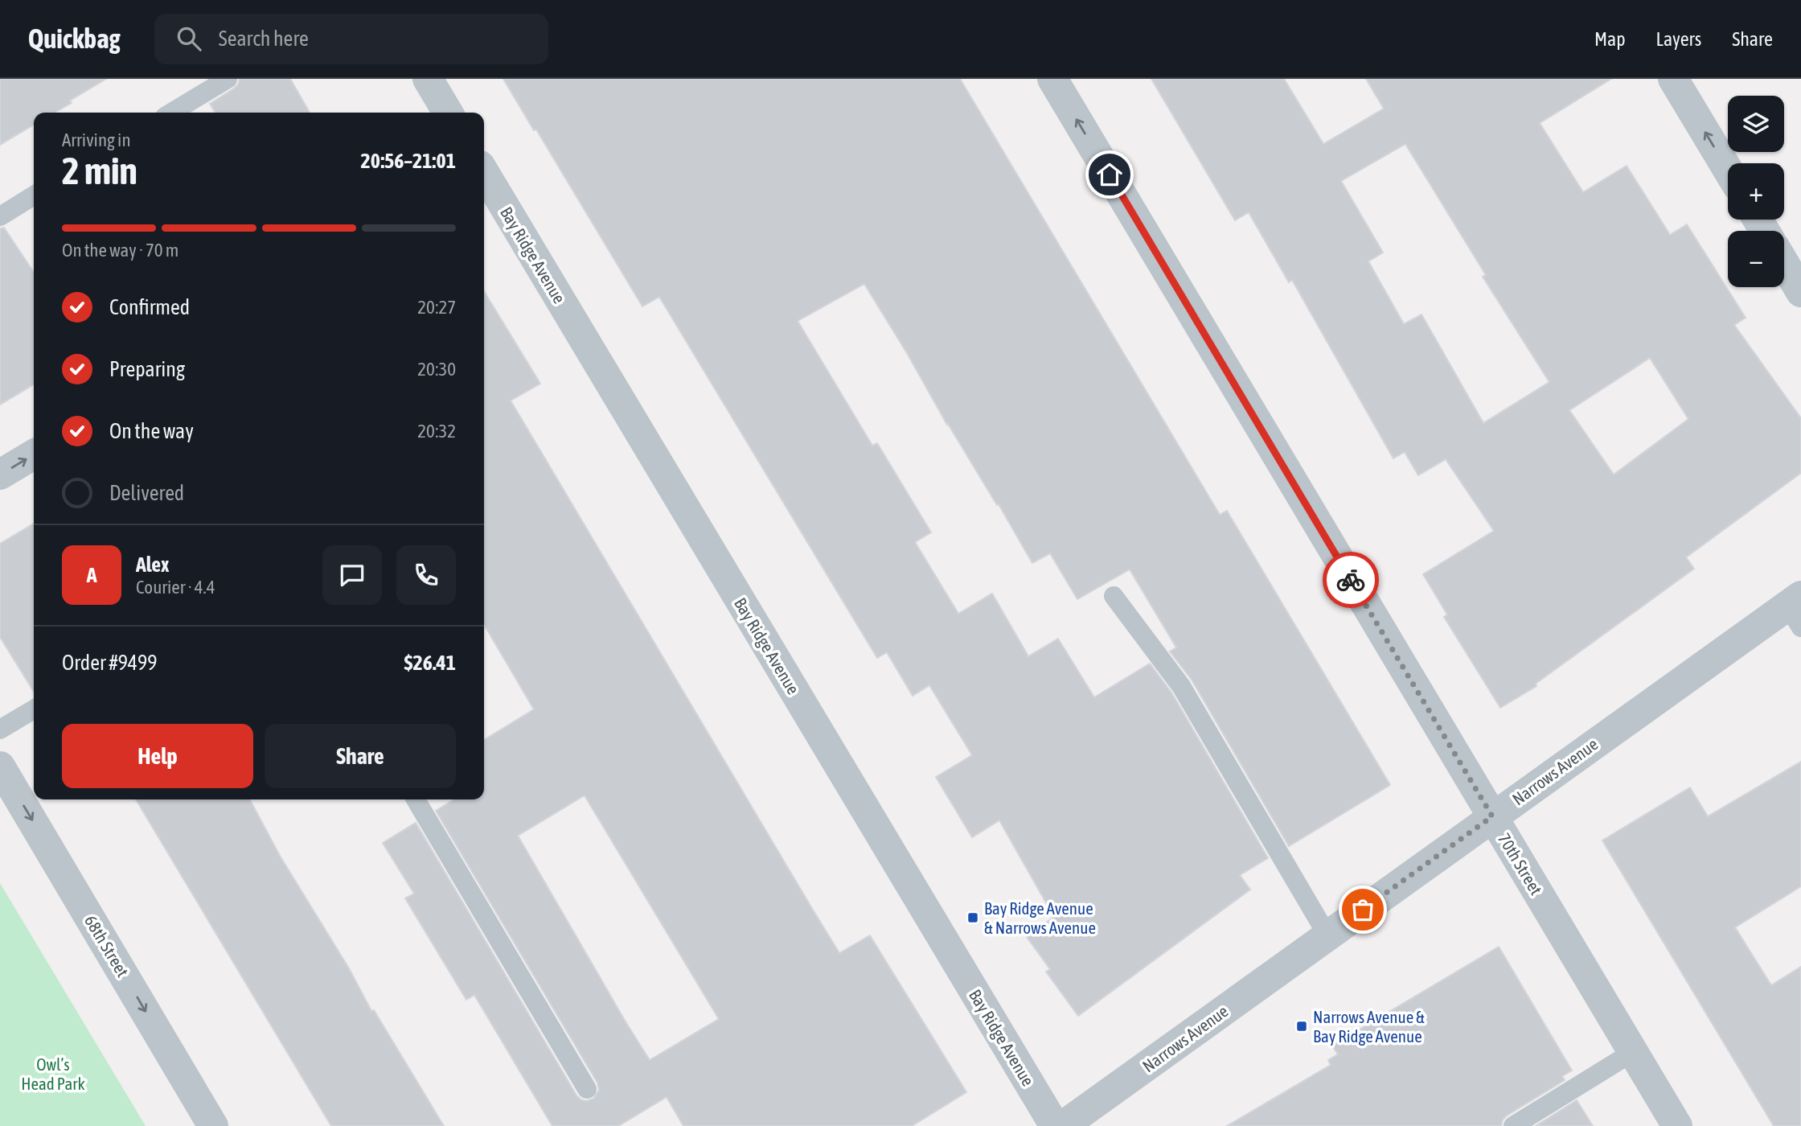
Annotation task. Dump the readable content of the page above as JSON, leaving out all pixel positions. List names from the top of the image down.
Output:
{
  "streets": {
    "street": [
      "Bay Ridge Avenue",
      "Narrows Avenue",
      "70th Street",
      "68th Street"
    ]
  },
  "crossings": [
    ["Narrows Avenue", "70th Street"]
  ],
  "one_way": ["70th Street", "68th Street"],
  "parks": ["Owl’s Head Park"],
  "places": {
    "transit": ["Bay Ridge Avenue & Narrows Avenue", "Narrows Avenue & Bay Ridge Avenue"]
  },
  "page": {
    "header": "Quickbag",
    "search": "Search here",
    "nav": ["Map", "Layers", "Share"],
    "map_buttons": ["+", "−"],
    "heading": ["2 min", "Arriving in", "20:56–21:01"],
    "panel": [
      "Alex",
      "Courier · 4.4",
      "Order #9499",
      "$26.41"
    ],
    "bar": "On the way · 70 m",
    "list": [
      ["Confirmed", "20:27"],
      ["Preparing", "20:30"],
      ["On the way", "20:32"],
      "Delivered"
    ],
    "round": "A",
    "buttons": ["Help", "Share"]
  }
}
